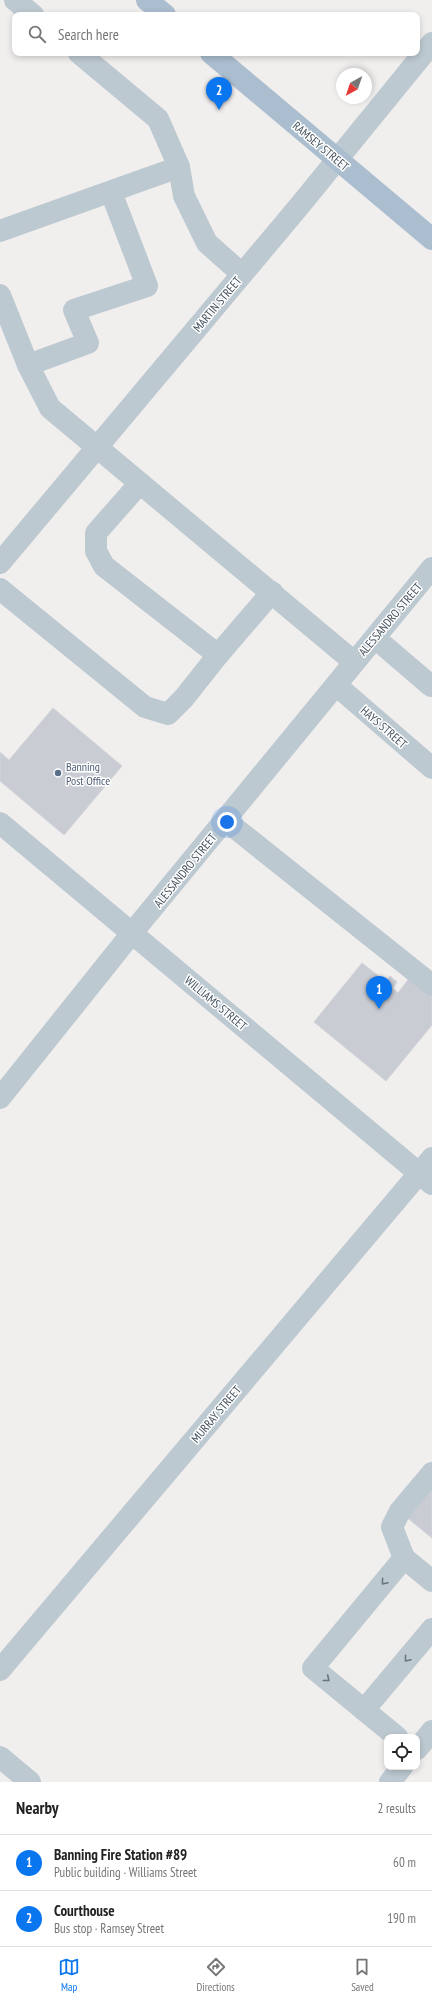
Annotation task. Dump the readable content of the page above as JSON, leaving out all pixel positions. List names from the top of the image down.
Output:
{
  "streets": {
    "main road": ["RAMSEY STREET"],
    "street": [
      "MARTIN STREET",
      "ALESSANDRO STREET",
      "HAYS STREET",
      "WILLIAMS STREET",
      "MURRAY STREET"
    ]
  },
  "crossings": [
    ["RAMSEY STREET", "MARTIN STREET"],
    ["ALESSANDRO STREET", "HAYS STREET"],
    ["ALESSANDRO STREET", "WILLIAMS STREET"],
    ["WILLIAMS STREET", "MURRAY STREET"]
  ],
  "places": ["Banning Post Office"],
  "north": "bottom left",
  "page": {
    "search": "Search here",
    "pins": ["2", "1"],
    "heading": ["Nearby", "2 results"],
    "list": [
      {
        "mark": "1",
        "name": "Banning Fire Station #89",
        "note": "Public building · Williams Street",
        "value": "60 m"
      },
      {
        "mark": "2",
        "name": "Courthouse",
        "note": "Bus stop · Ramsey Street",
        "value": "190 m"
      }
    ],
    "nav": ["Map", "Directions", "Saved"]
  }
}
